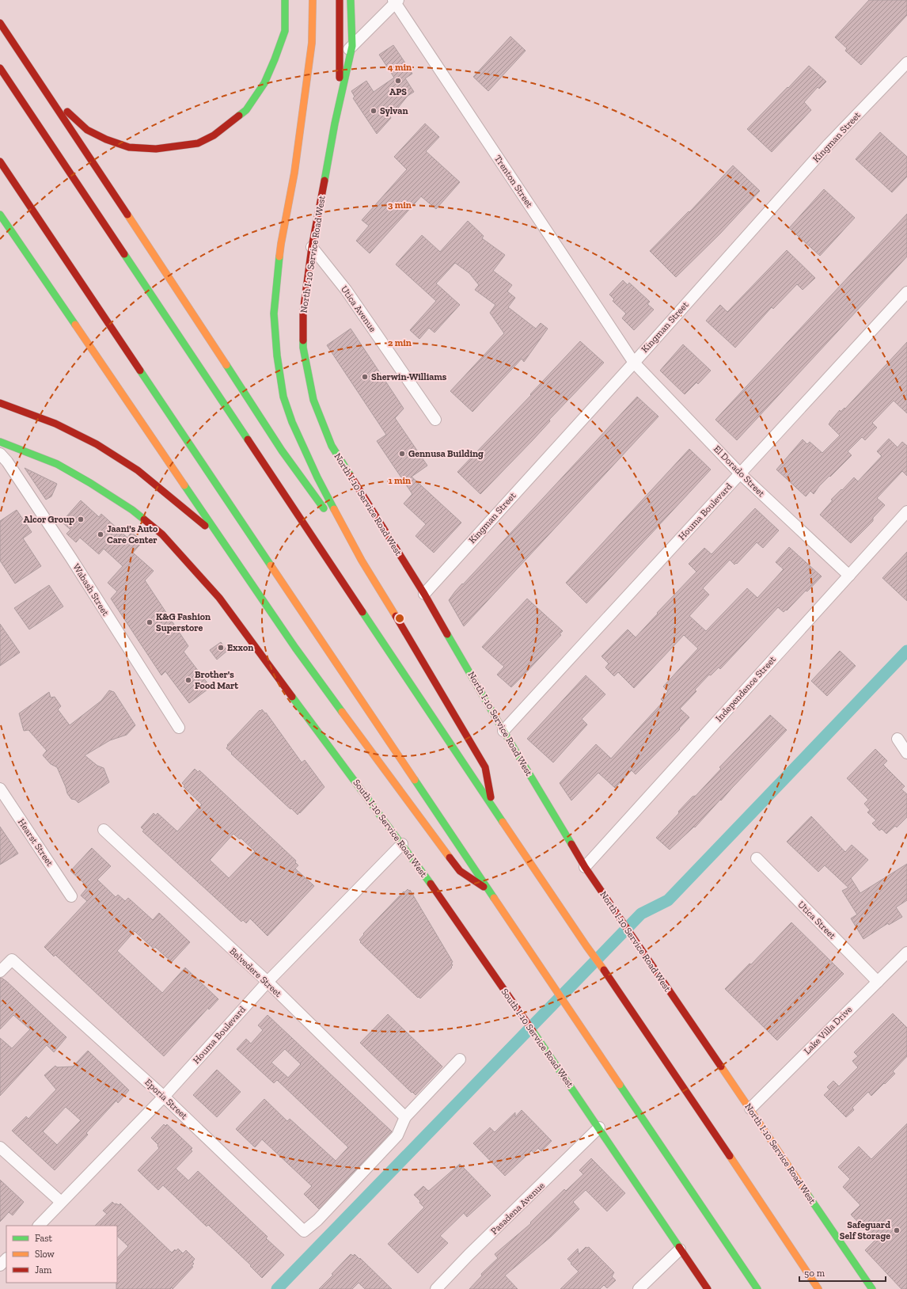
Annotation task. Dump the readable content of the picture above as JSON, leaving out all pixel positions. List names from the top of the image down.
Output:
{
  "streets": {
    "main road": ["North I-10 Service Road West", "South I-10 Service Road West"],
    "street": [
      "Kingman Street",
      "Trenton Street",
      "Utica Avenue",
      "El Dorado Street",
      "Houma Boulevard",
      "Wabash Street",
      "Independence Street",
      "Hearst Street",
      "Utica Street",
      "Belvedere Street",
      "Lake Villa Drive",
      "Eporia Street",
      "Pasadena Avenue"
    ]
  },
  "crossings": [
    ["Kingman Street", "Trenton Street"],
    ["Kingman Street", "North I-10 Service Road West"],
    ["Kingman Street", "El Dorado Street"],
    ["Trenton Street", "El Dorado Street"],
    ["North I-10 Service Road West", "Utica Avenue"],
    ["North I-10 Service Road West", "Houma Boulevard"],
    ["North I-10 Service Road West", "Independence Street"],
    ["North I-10 Service Road West", "Lake Villa Drive"],
    ["El Dorado Street", "Houma Boulevard"],
    ["El Dorado Street", "Independence Street"],
    ["Houma Boulevard", "South I-10 Service Road West"],
    ["Houma Boulevard", "Belvedere Street"],
    ["Houma Boulevard", "Eporia Street"],
    ["South I-10 Service Road West", "Pasadena Avenue"],
    ["Utica Street", "Lake Villa Drive"],
    ["Belvedere Street", "Eporia Street"]
  ],
  "places": [
    "APS",
    "Sylvan",
    "Sherwin-Williams",
    "Gennusa Building",
    "Alcor Group",
    "Jaani's Auto Care Center",
    "K&G Fashion Superstore",
    "Exxon",
    "Brother's Food Mart",
    "Safeguard Self Storage"
  ],
  "legend": ["Fast", "Slow", "Jam"],
  "scale_bar": "50 m",
  "rings": [
    "4 min",
    "3 min",
    "2 min",
    "1 min"
  ]
}
